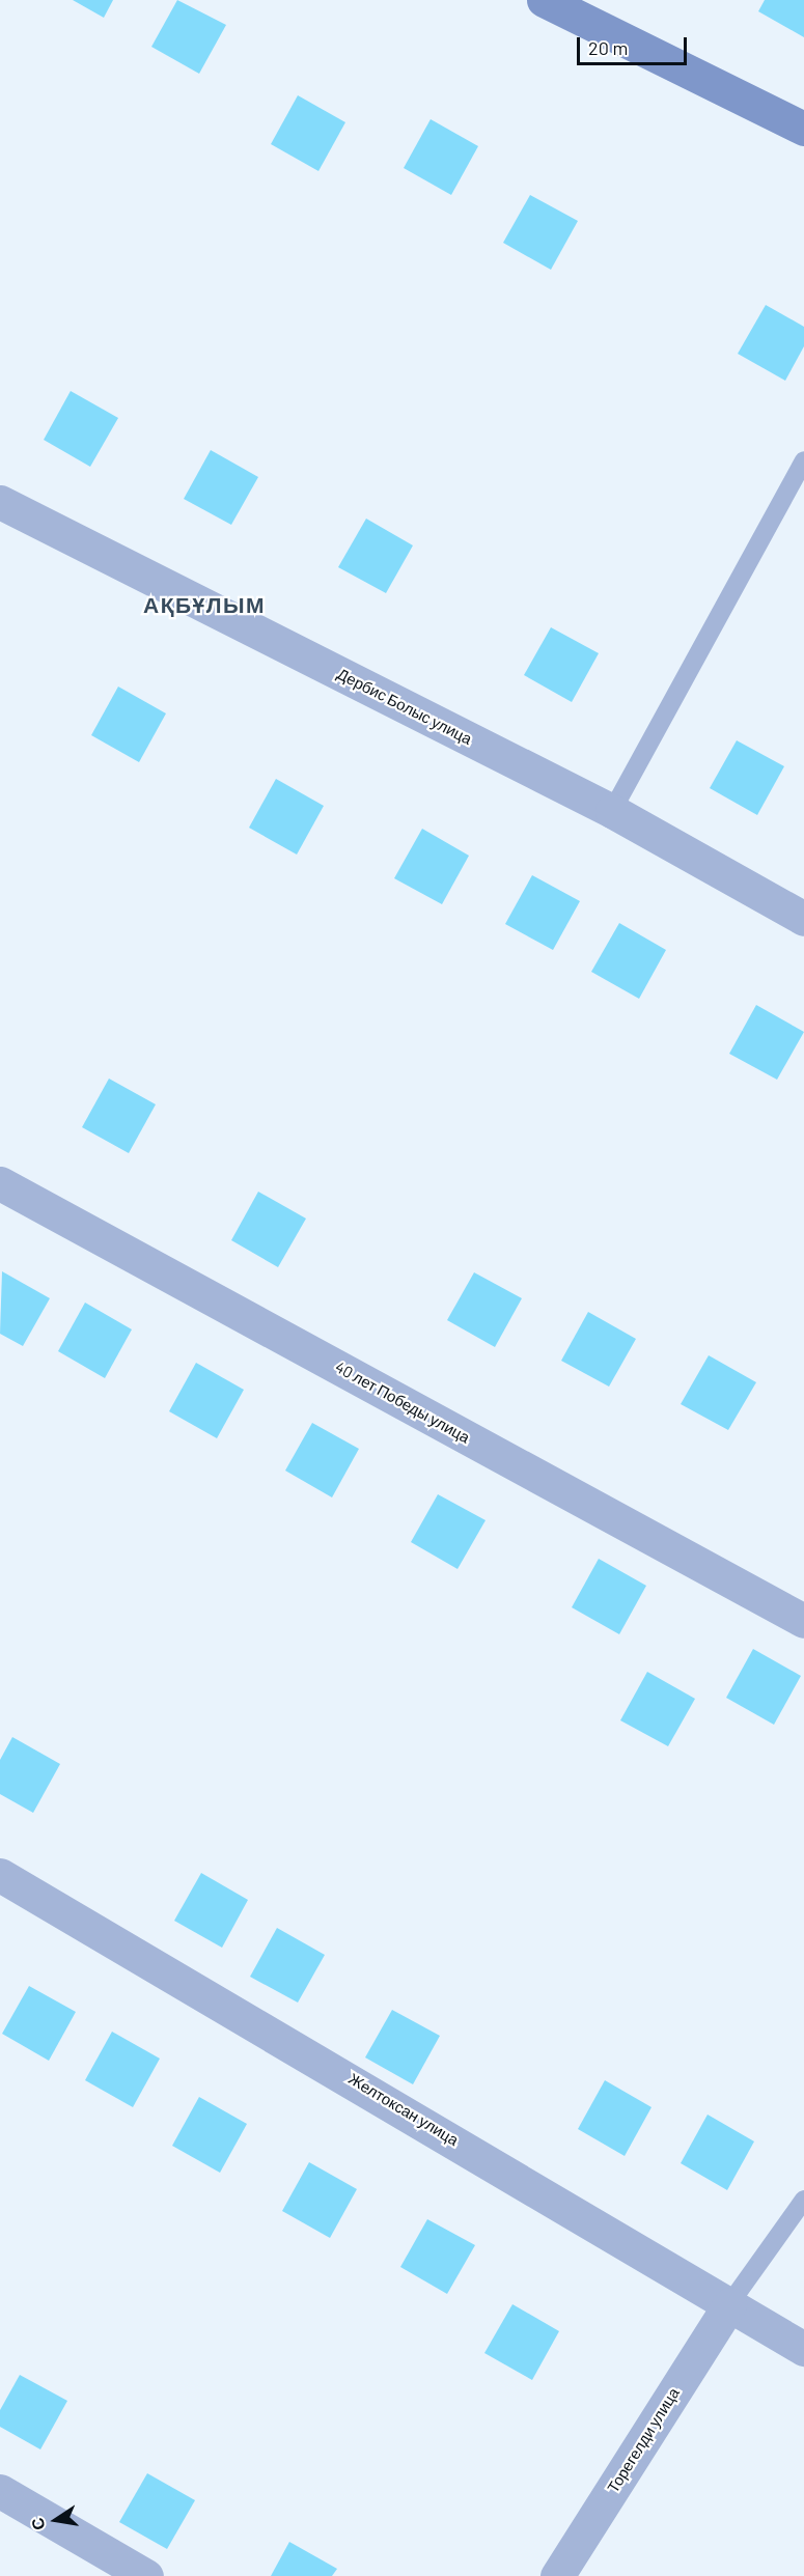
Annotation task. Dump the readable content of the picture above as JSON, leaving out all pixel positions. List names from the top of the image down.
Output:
{
  "streets": {
    "street": [
      "Дербис Болыс улица",
      "40 лет Победы улица",
      "Желтоксан улица",
      "Торегелди улица"
    ]
  },
  "crossings": [
    ["Желтоксан улица", "Торегелди улица"]
  ],
  "districts": ["АҚБҰЛЫМ"],
  "scale_bar": "20 m",
  "north": "left"
}
